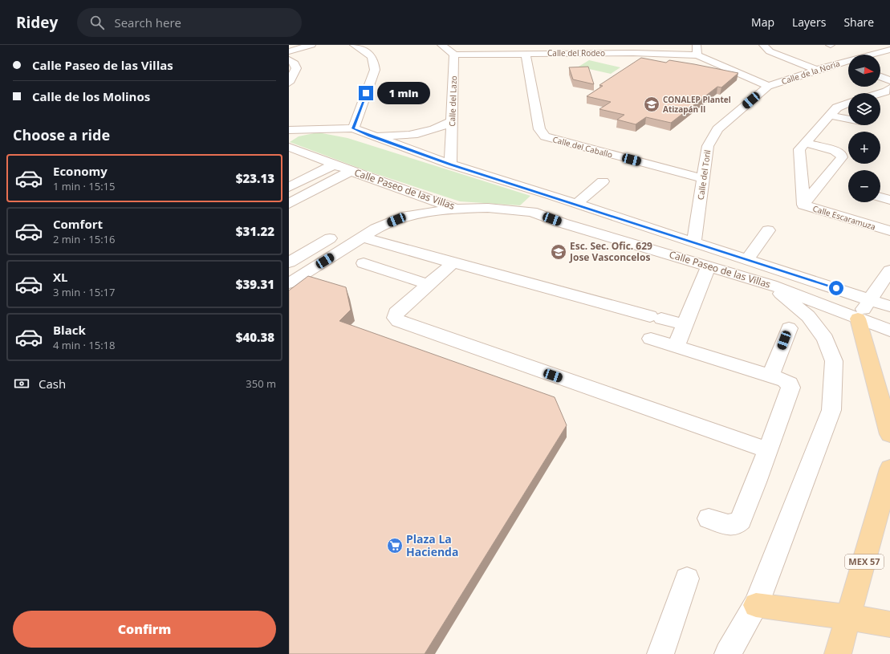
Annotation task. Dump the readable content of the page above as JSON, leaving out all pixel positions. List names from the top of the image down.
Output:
{
  "streets": {
    "main road": ["MEX 57"],
    "street": [
      "Calle del Rodeo",
      "Calle de la Noria",
      "Calle del Lazo",
      "Calle del Caballo",
      "Calle del Toril",
      "Calle Paseo de las Villas",
      "Calle Escaramuza"
    ]
  },
  "crossings": [
    ["Calle del Rodeo", "Calle del Lazo"],
    ["Calle del Rodeo", "Calle del Caballo"],
    ["Calle de la Noria", "Calle del Toril"],
    ["Calle del Lazo", "Calle Paseo de las Villas"],
    ["Calle del Caballo", "Calle del Toril"],
    ["Calle del Toril", "Calle Paseo de las Villas"]
  ],
  "places": {
    "school or university": ["CONALEP Plantel Atizapán II", "Esc. Sec. Ofic. 629 Jose Vasconcelos"],
    "supermarket": ["Plaza La Hacienda"]
  },
  "north": "right",
  "page": {
    "header": "Ridey",
    "search": "Search here",
    "nav": ["Map", "Layers", "Share"],
    "banner": ["Calle Paseo de las Villas", "Calle de los Molinos"],
    "map_buttons": ["+", "−"],
    "bubble": "1 min",
    "heading": "Choose a ride",
    "list": [
      {
        "name": "Economy",
        "note": "1 min · 15:15",
        "value": "$23.13"
      },
      {
        "name": "Comfort",
        "note": "2 min · 15:16",
        "value": "$31.22"
      },
      {
        "name": "XL",
        "note": "3 min · 15:17",
        "value": "$39.31"
      },
      {
        "name": "Black",
        "note": "4 min · 15:18",
        "value": "$40.38"
      }
    ],
    "pay": ["Cash", "350 m"],
    "buttons": "Confirm"
  }
}
